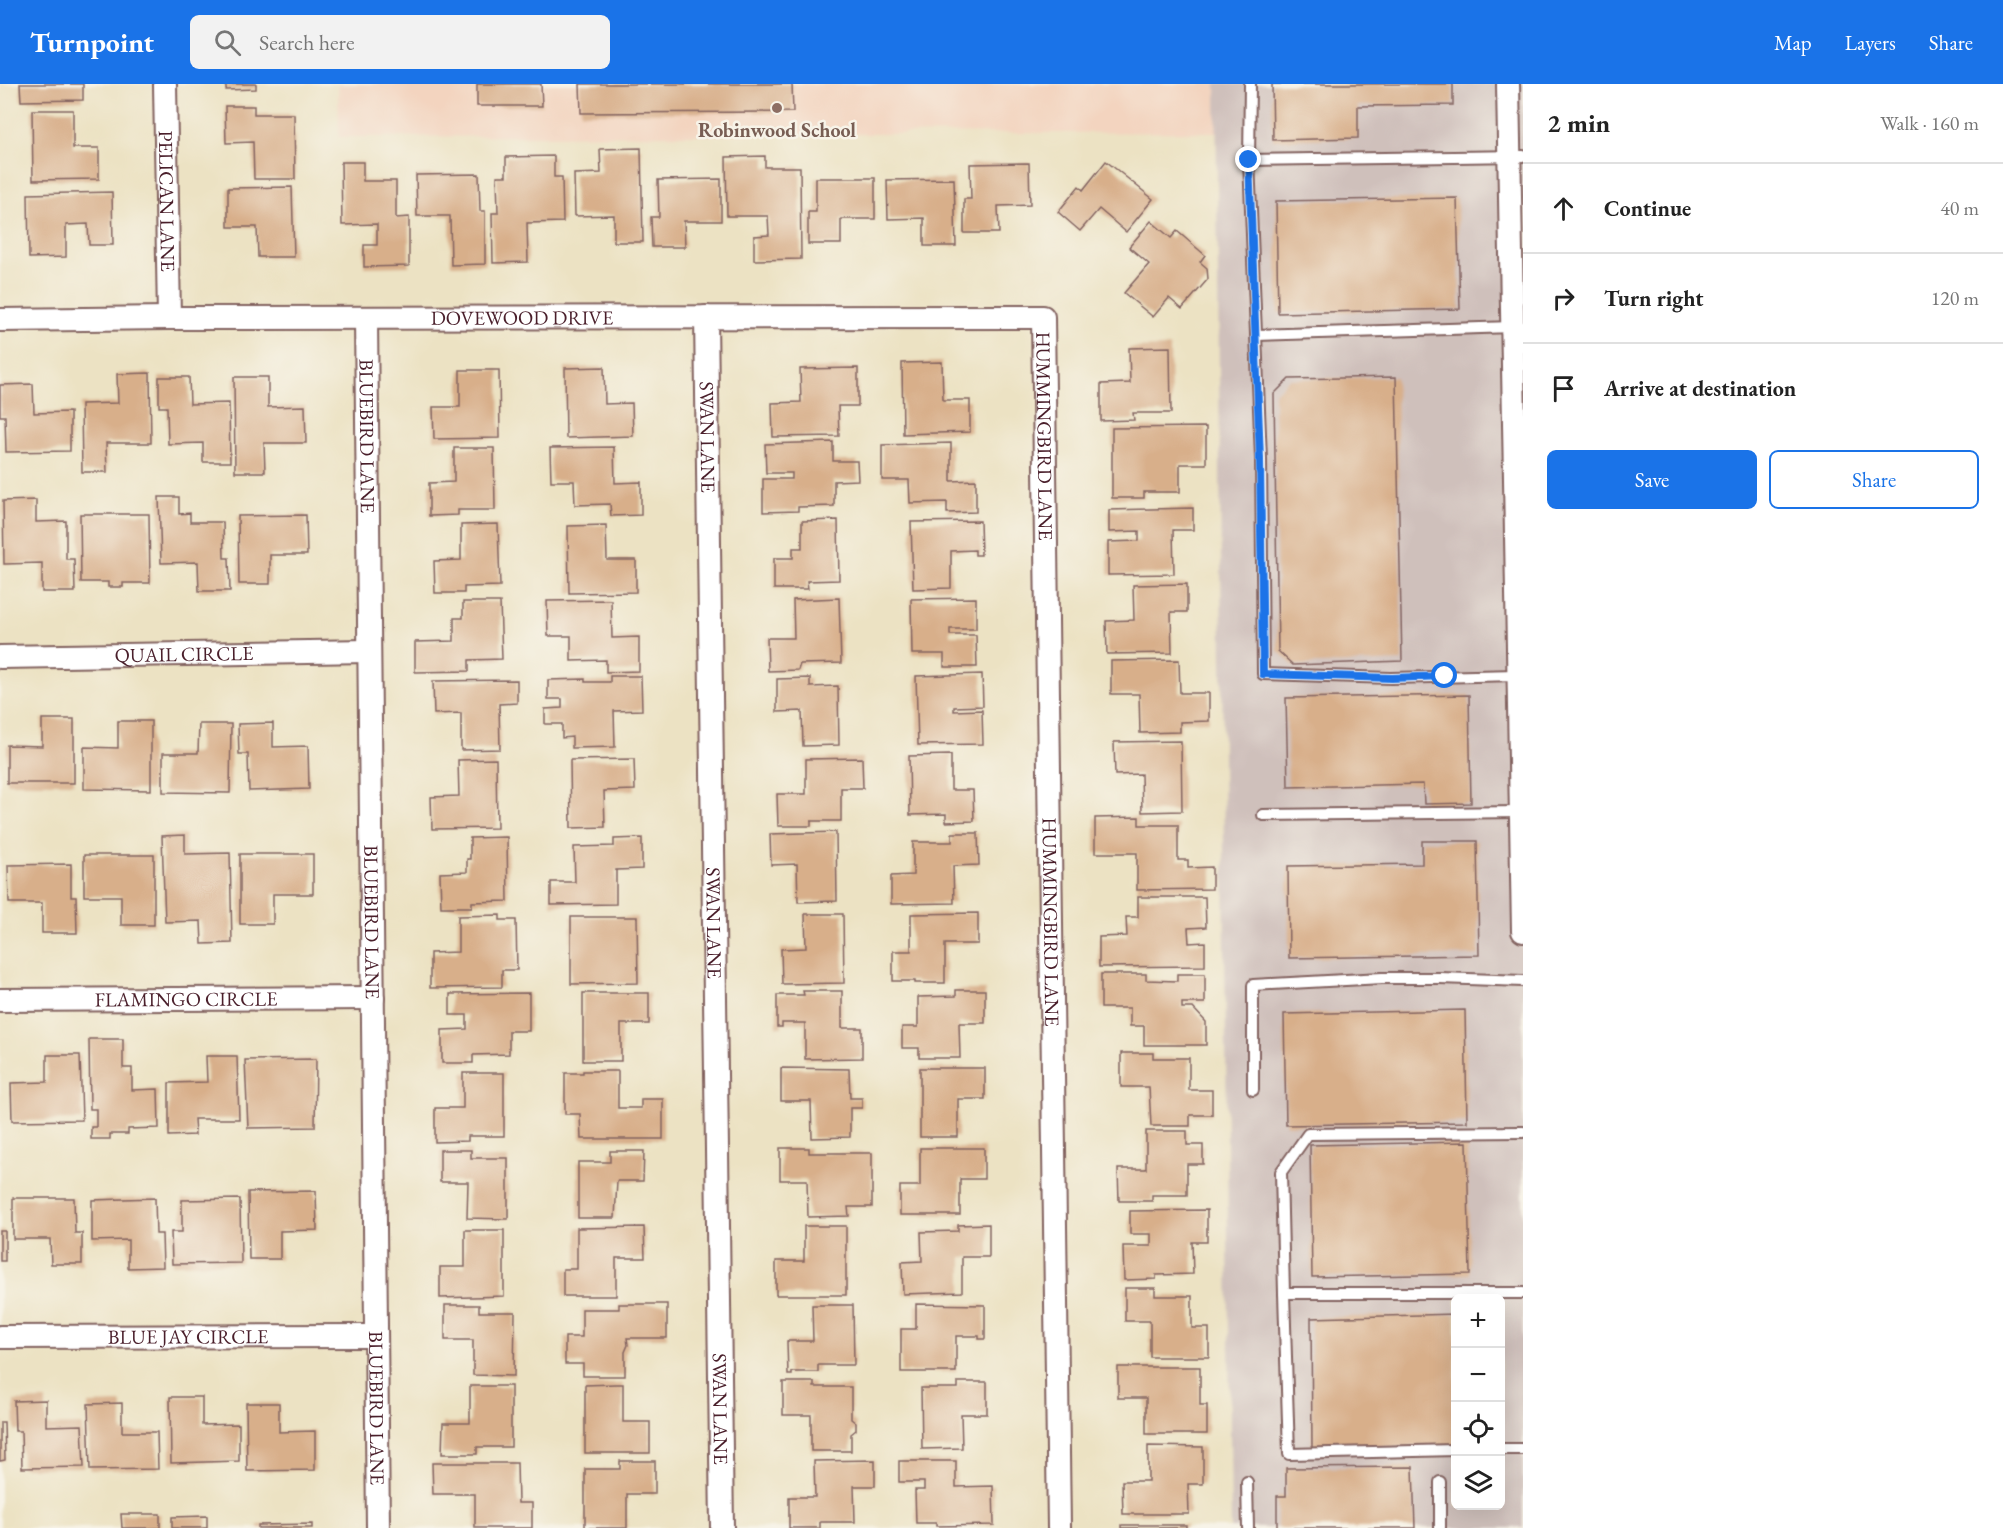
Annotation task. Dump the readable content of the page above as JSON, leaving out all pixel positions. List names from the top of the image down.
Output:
{
  "streets": {
    "street": [
      "PELICAN LANE",
      "DOVEWOOD DRIVE",
      "HUMMINGBIRD LANE",
      "BLUEBIRD LANE",
      "SWAN LANE",
      "QUAIL CIRCLE",
      "FLAMINGO CIRCLE",
      "BLUE JAY CIRCLE"
    ]
  },
  "crossings": [
    ["PELICAN LANE", "DOVEWOOD DRIVE"],
    ["DOVEWOOD DRIVE", "HUMMINGBIRD LANE"],
    ["DOVEWOOD DRIVE", "BLUEBIRD LANE"],
    ["DOVEWOOD DRIVE", "SWAN LANE"],
    ["BLUEBIRD LANE", "QUAIL CIRCLE"],
    ["BLUEBIRD LANE", "FLAMINGO CIRCLE"],
    ["BLUEBIRD LANE", "BLUE JAY CIRCLE"]
  ],
  "places": ["Robinwood School"],
  "page": {
    "header": "Turnpoint",
    "search": "Search here",
    "nav": ["Map", "Layers", "Share"],
    "heading": ["2 min", "Walk · 160 m"],
    "list": [
      ["Continue", "40 m"],
      ["Turn right", "120 m"],
      "Arrive at destination"
    ],
    "buttons": ["Save", "Share"],
    "map_buttons": ["+", "−"]
  }
}
